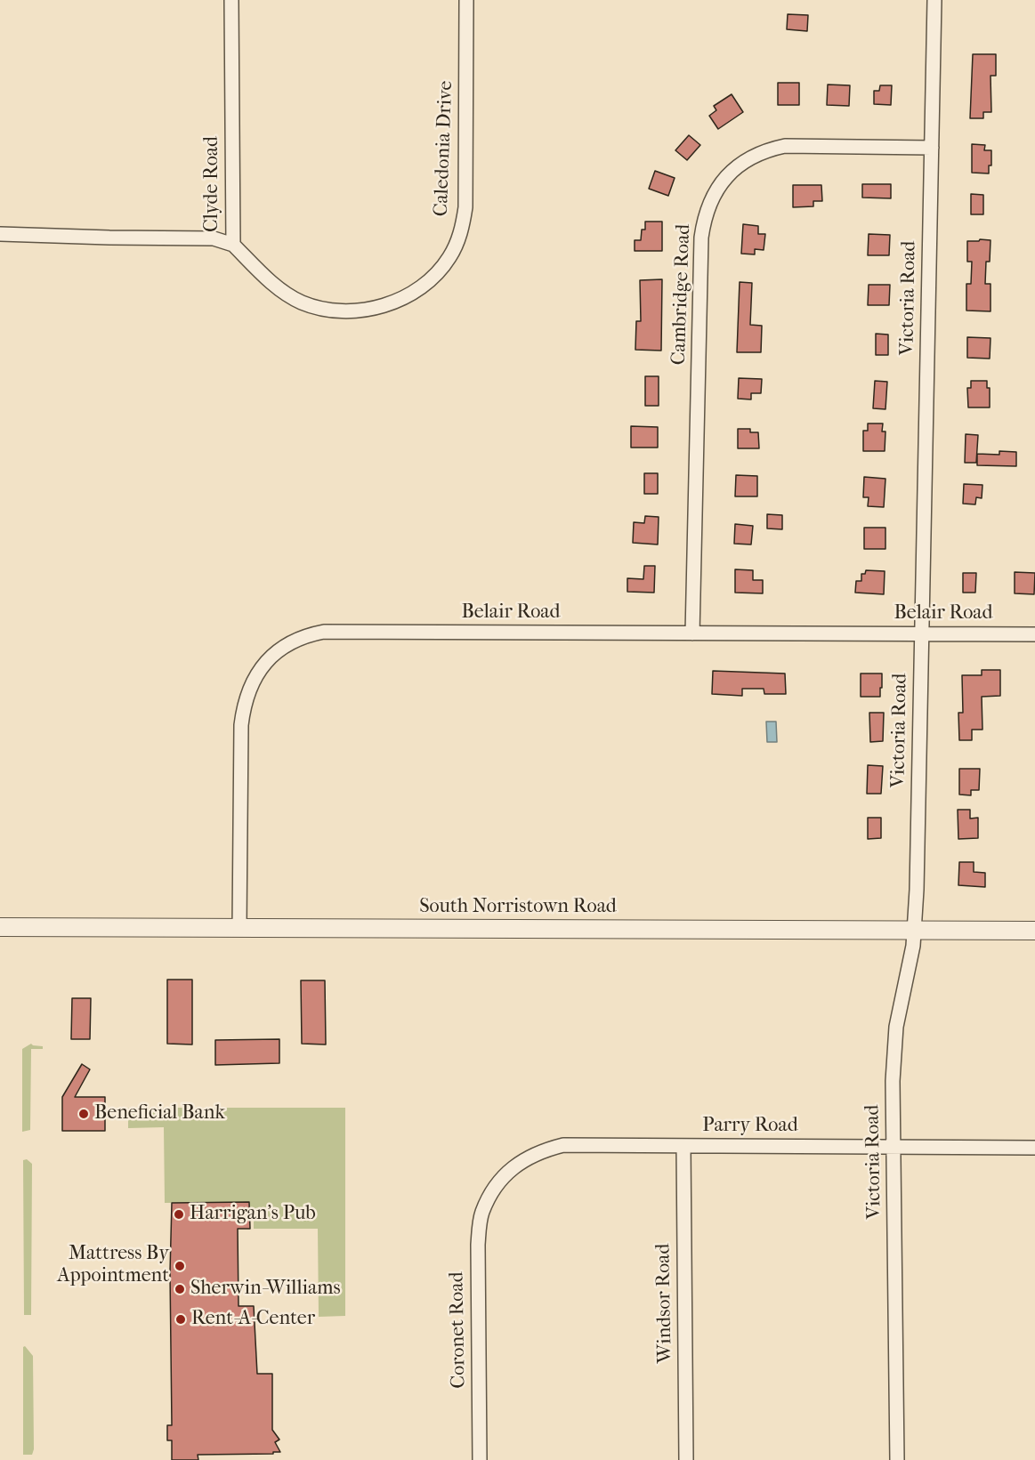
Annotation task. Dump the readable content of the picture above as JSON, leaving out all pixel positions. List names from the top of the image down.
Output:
{
  "streets": {
    "street": [
      "Caledonia Drive",
      "Clyde Road",
      "Cambridge Road",
      "Victoria Road",
      "Belair Road",
      "South Norristown Road",
      "Parry Road",
      "Windsor Road",
      "Coronet Road"
    ]
  },
  "crossings": [
    ["Caledonia Drive", "Clyde Road"],
    ["Cambridge Road", "Victoria Road"],
    ["Cambridge Road", "Belair Road"],
    ["Victoria Road", "Belair Road"],
    ["Victoria Road", "South Norristown Road"],
    ["Victoria Road", "Parry Road"],
    ["Belair Road", "South Norristown Road"],
    ["Parry Road", "Windsor Road"],
    ["Parry Road", "Coronet Road"]
  ],
  "places": [
    "Beneficial Bank",
    "Harrigan's Pub",
    "Mattress By Appointment",
    "Sherwin-Williams",
    "Rent-A-Center"
  ]
}
